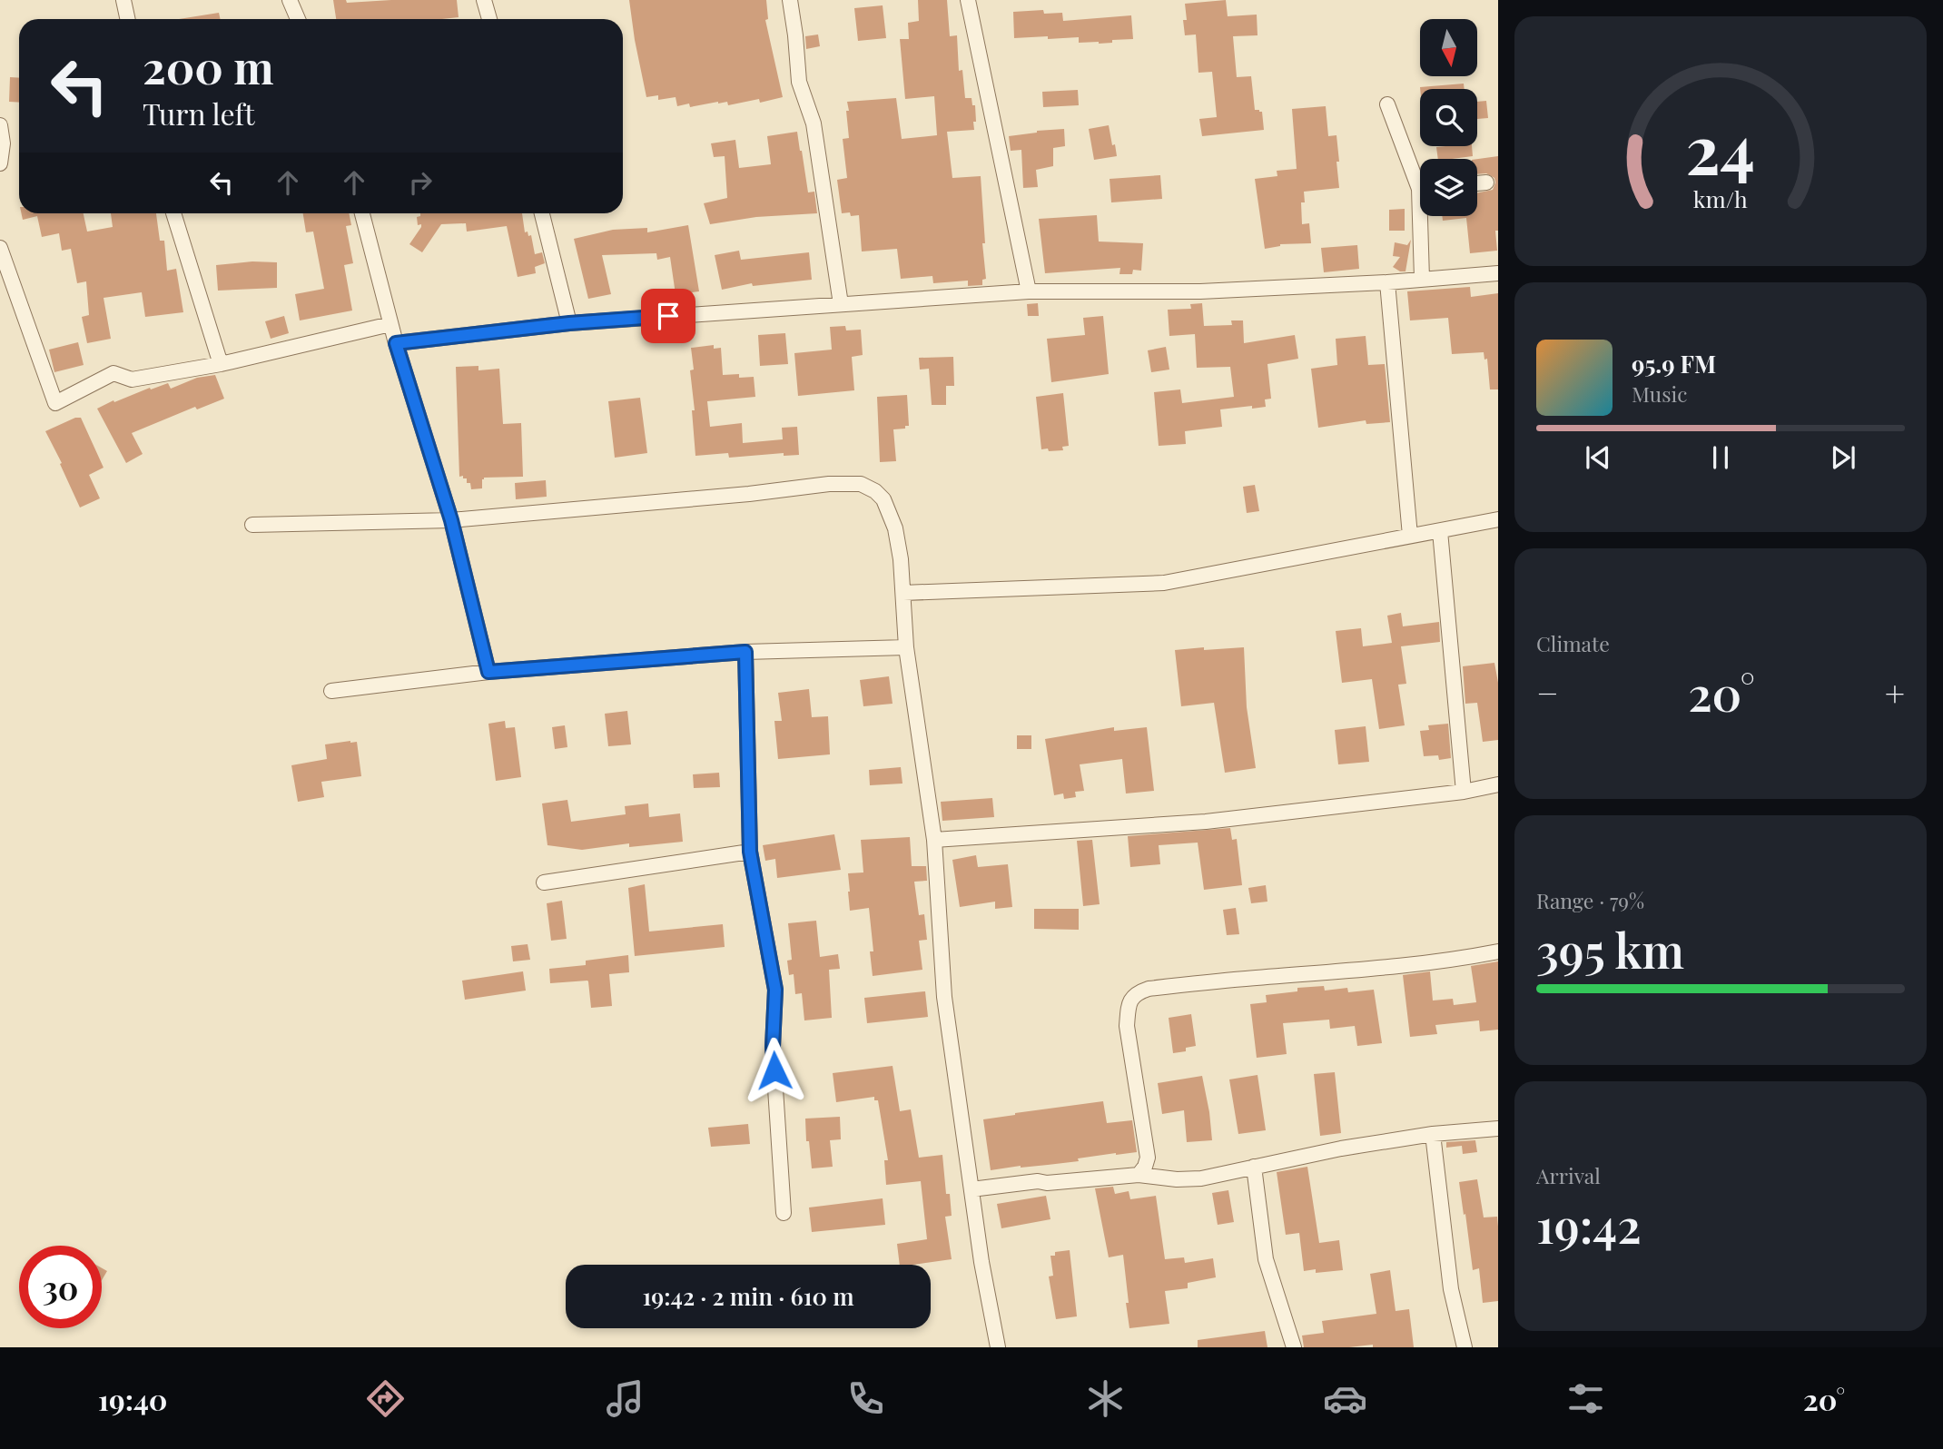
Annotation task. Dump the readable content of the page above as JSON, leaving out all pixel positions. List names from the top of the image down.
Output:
{
  "north": "bottom",
  "page": {
    "turn": ["200 m", "Turn left"],
    "song": ["95.9 FM", "Music"],
    "tile": [
      "Climate",
      ["Range · 79%", "395 km"],
      ["Arrival", "19:42"]
    ],
    "heat": ["−", "20°", "+"],
    "limit": "30",
    "trip": "19:42 · 2 min · 610 m",
    "tabs": ["19:40", "20°"],
    "gauge": ["24", "km/h"]
  }
}
